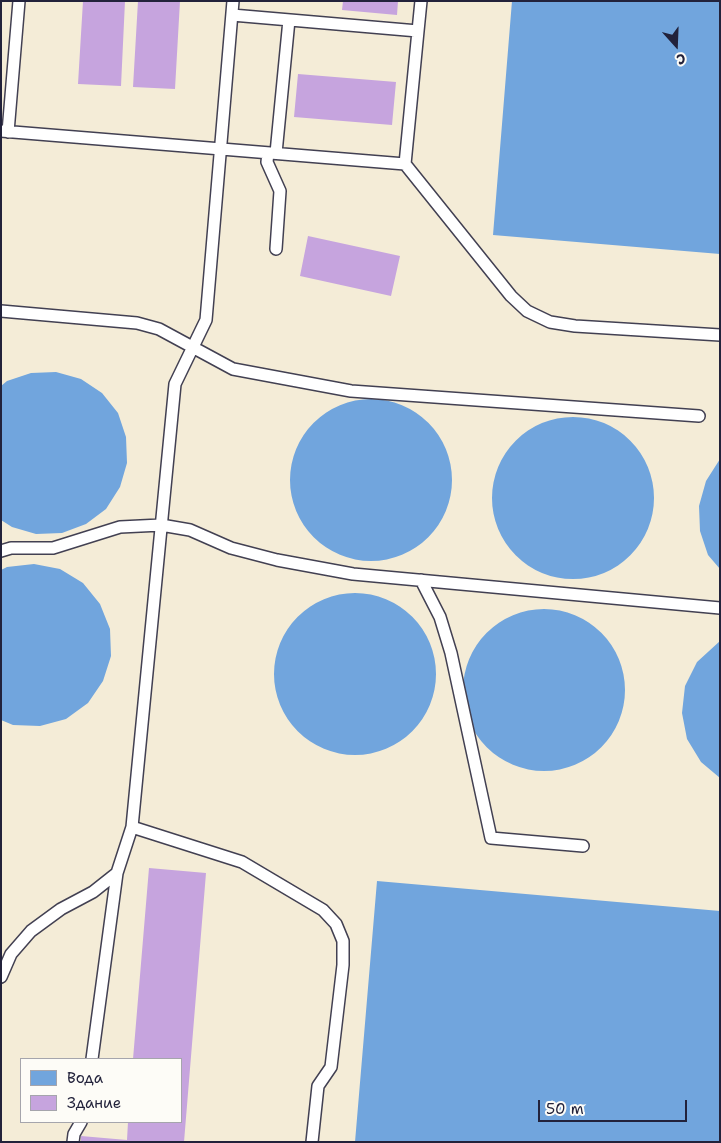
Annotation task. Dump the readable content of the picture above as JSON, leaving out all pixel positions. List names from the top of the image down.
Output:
{
  "legend": ["Вода", "Здание"],
  "scale_bar": "50 m",
  "north": "bottom"
}
